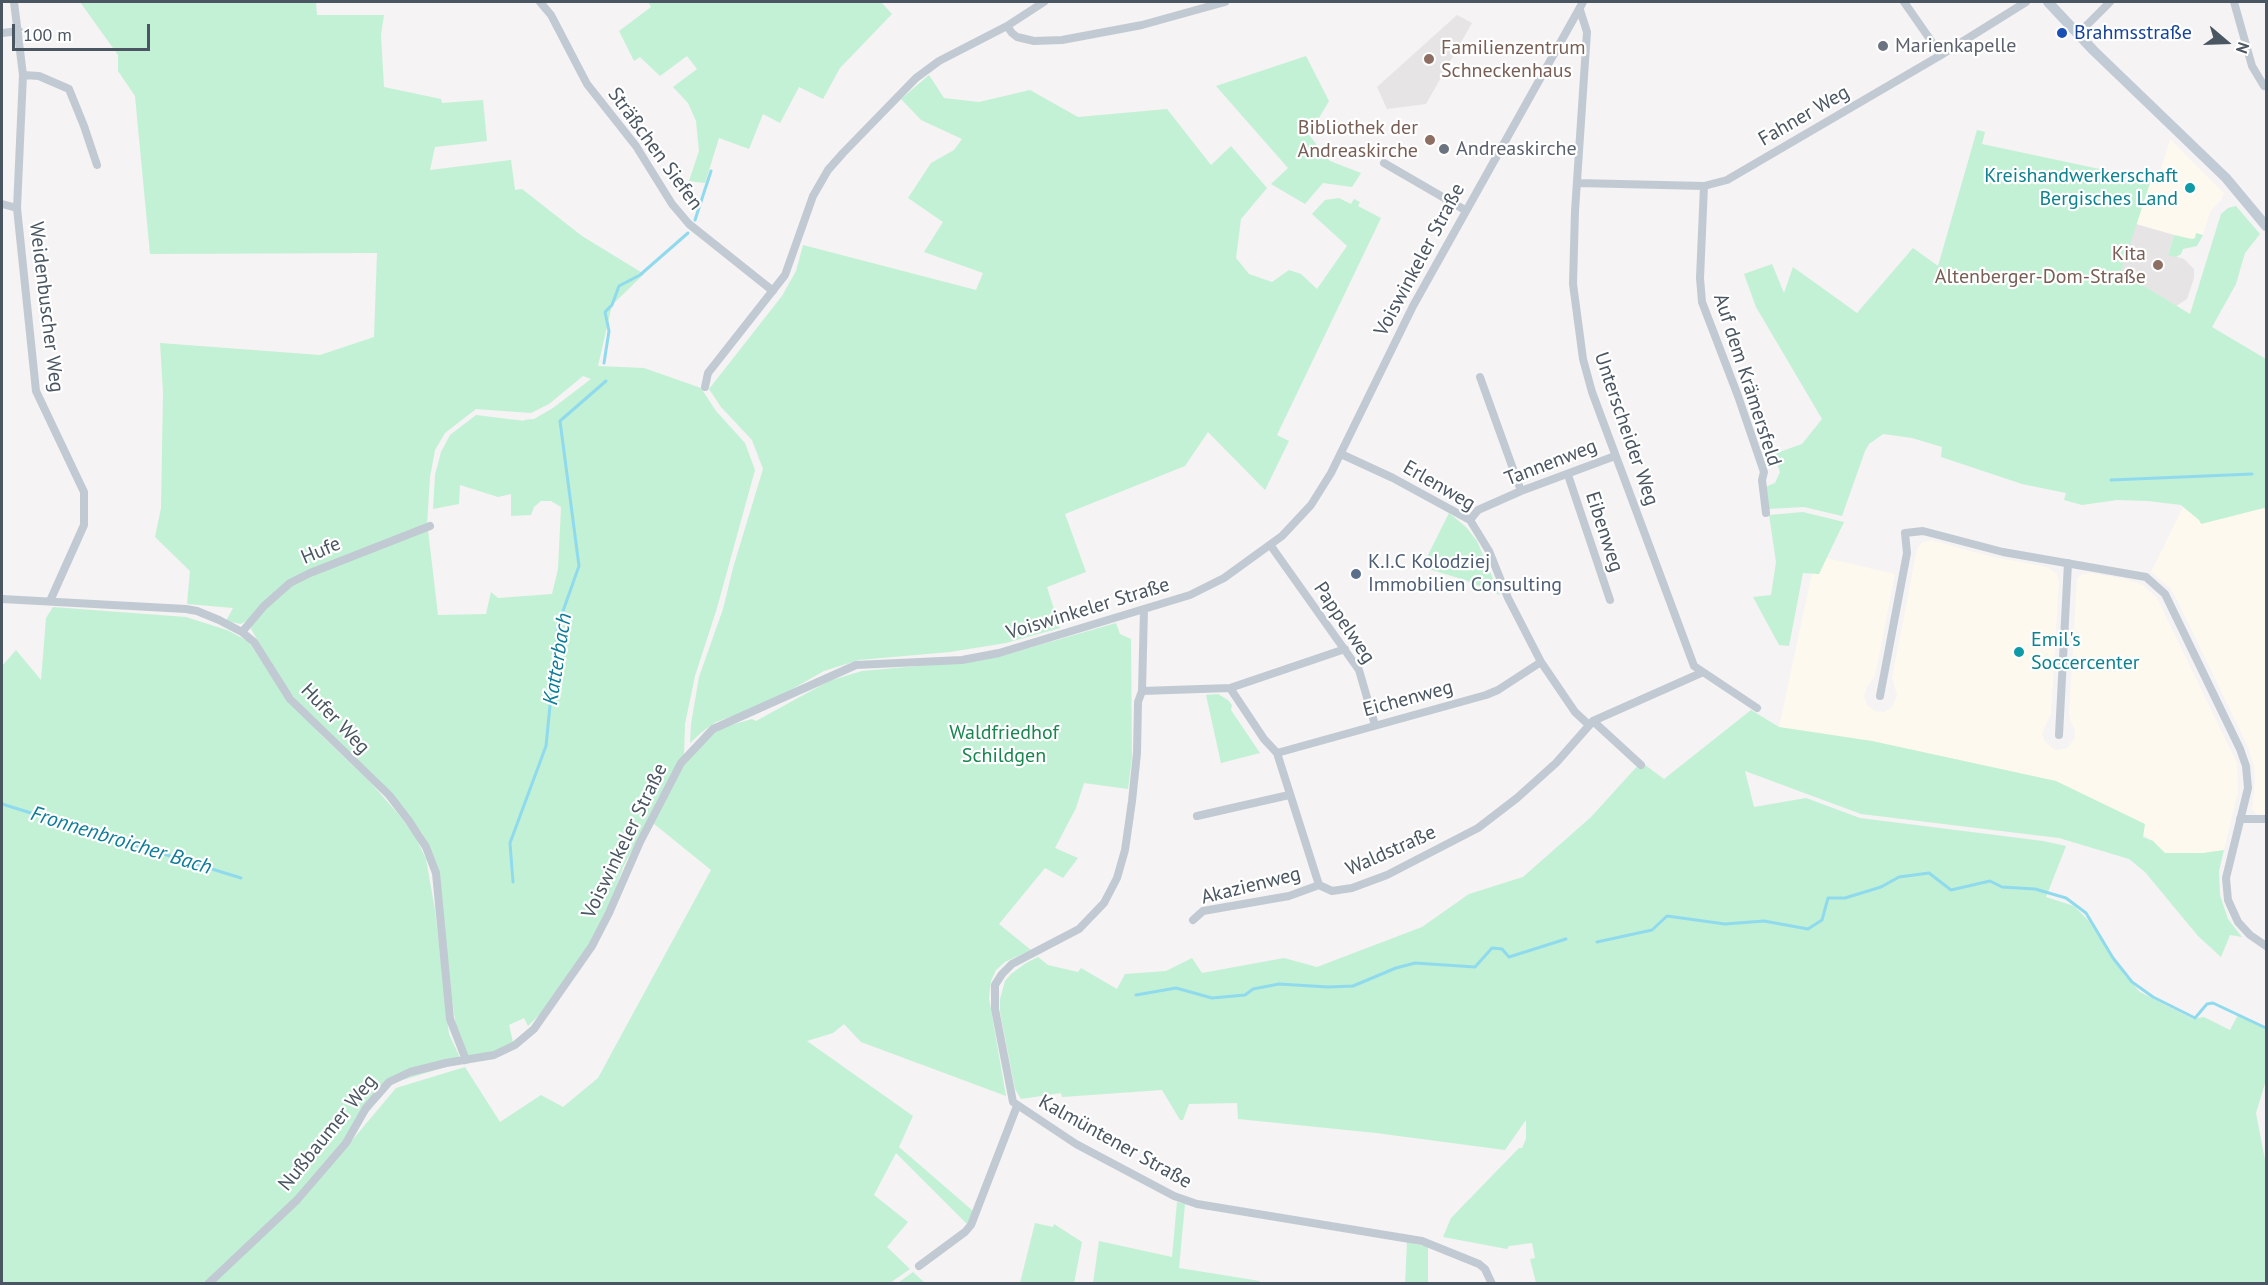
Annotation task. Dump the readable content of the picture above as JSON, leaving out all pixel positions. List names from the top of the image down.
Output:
{
  "streets": {
    "street": [
      "Fahner Weg",
      "Sträßchen Siefen",
      "Voiswinkeler Straße",
      "Weidenbuscher Weg",
      "Auf dem Krämersfeld",
      "Unterscheider Weg",
      "Tannenweg",
      "Erlenweg",
      "Eibenweg",
      "Hufe",
      "Pappelweg",
      "Eichenweg",
      "Hufer Weg",
      "Waldstraße",
      "Akazienweg",
      "Nußbaumer Weg",
      "Kalmüntener Straße"
    ]
  },
  "crossings": [
    ["Fahner Weg", "Auf dem Krämersfeld"],
    ["Fahner Weg", "Unterscheider Weg"],
    ["Voiswinkeler Straße", "Unterscheider Weg"],
    ["Voiswinkeler Straße", "Erlenweg"],
    ["Voiswinkeler Straße", "Pappelweg"],
    ["Voiswinkeler Straße", "Hufer Weg"],
    ["Voiswinkeler Straße", "Nußbaumer Weg"],
    ["Voiswinkeler Straße", "Kalmüntener Straße"],
    ["Weidenbuscher Weg", "Hufer Weg"],
    ["Unterscheider Weg", "Tannenweg"],
    ["Unterscheider Weg", "Waldstraße"],
    ["Tannenweg", "Erlenweg"],
    ["Tannenweg", "Eibenweg"],
    ["Erlenweg", "Eichenweg"],
    ["Erlenweg", "Waldstraße"],
    ["Hufe", "Hufer Weg"],
    ["Pappelweg", "Eichenweg"],
    ["Hufer Weg", "Nußbaumer Weg"],
    ["Waldstraße", "Akazienweg"]
  ],
  "water": ["Katterbach", "Fronnenbroicher Bach"],
  "parks": ["Waldfriedhof Schildgen"],
  "places": [
    "Brahmsstraße",
    "Marienkapelle",
    "Familienzentrum Schneckenhaus",
    "Bibliothek der Andreaskirche",
    "Andreaskirche",
    "Kreishandwerkerschaft Bergisches Land",
    "Kita Altenberger-Dom-Straße",
    "K.I.C Kolodziej Immobilien Consulting",
    "Emil's Soccercenter"
  ],
  "scale_bar": "100 m",
  "north": "right"
}
